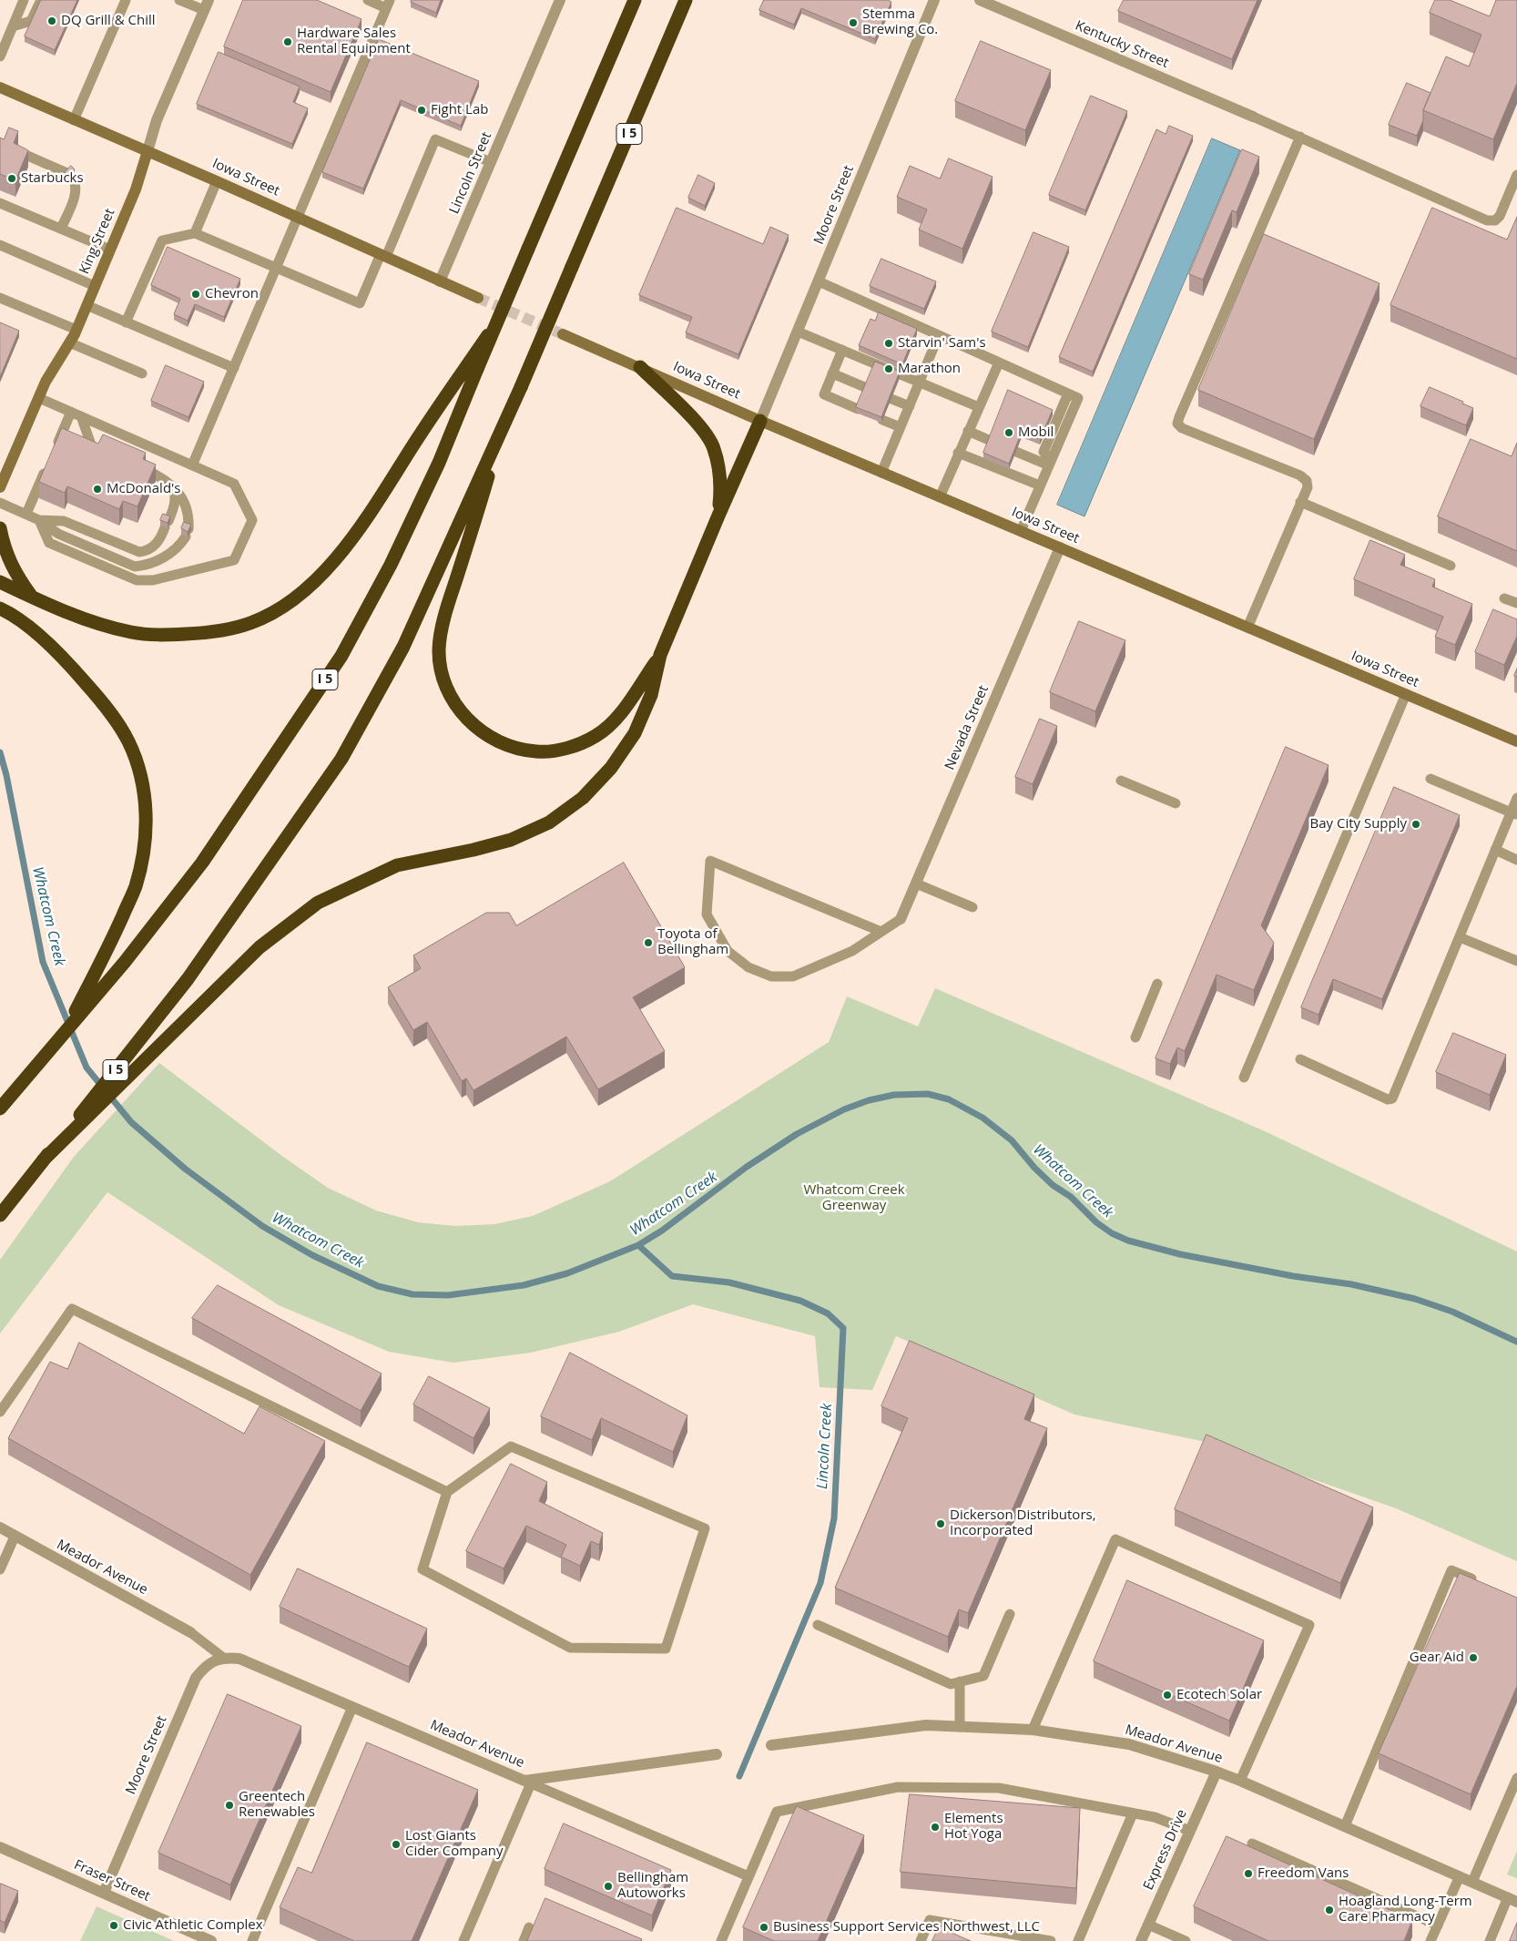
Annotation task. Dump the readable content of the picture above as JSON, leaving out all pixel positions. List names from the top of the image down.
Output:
{
  "streets": {
    "highway": ["I 5"],
    "main road": ["Iowa Street", "King Street"],
    "street": [
      "Kentucky Street",
      "Lincoln Street",
      "Moore Street",
      "Nevada Street",
      "Meador Avenue",
      "Express Drive",
      "Fraser Street"
    ]
  },
  "crossings": [
    ["Lincoln Street", "Iowa Street"],
    ["Iowa Street", "Moore Street"],
    ["Iowa Street", "King Street"],
    ["Iowa Street", "Nevada Street"],
    ["Moore Street", "Meador Avenue"],
    ["Moore Street", "Fraser Street"],
    ["Meador Avenue", "Express Drive"]
  ],
  "water": ["Whatcom Creek", "Lincoln Creek"],
  "parks": ["Whatcom Creek Greenway"],
  "places": [
    "DQ Grill & Chill",
    "Stemma Brewing Co.",
    "Hardware Sales Rental Equipment",
    "Fight Lab",
    "Starbucks",
    "Chevron",
    "Starvin' Sam's",
    "Marathon",
    "Mobil",
    "McDonald's",
    "Bay City Supply",
    "Toyota of Bellingham",
    "Dickerson Distributors, Incorporated",
    "Gear Aid",
    "Ecotech Solar",
    "Greentech Renewables",
    "Elements Hot Yoga",
    "Lost Giants Cider Company",
    "Freedom Vans",
    "Bellingham Autoworks",
    "Hoagland Long-Term Care Pharmacy",
    "Civic Athletic Complex",
    "Business Support Services Northwest, LLC"
  ]
}
